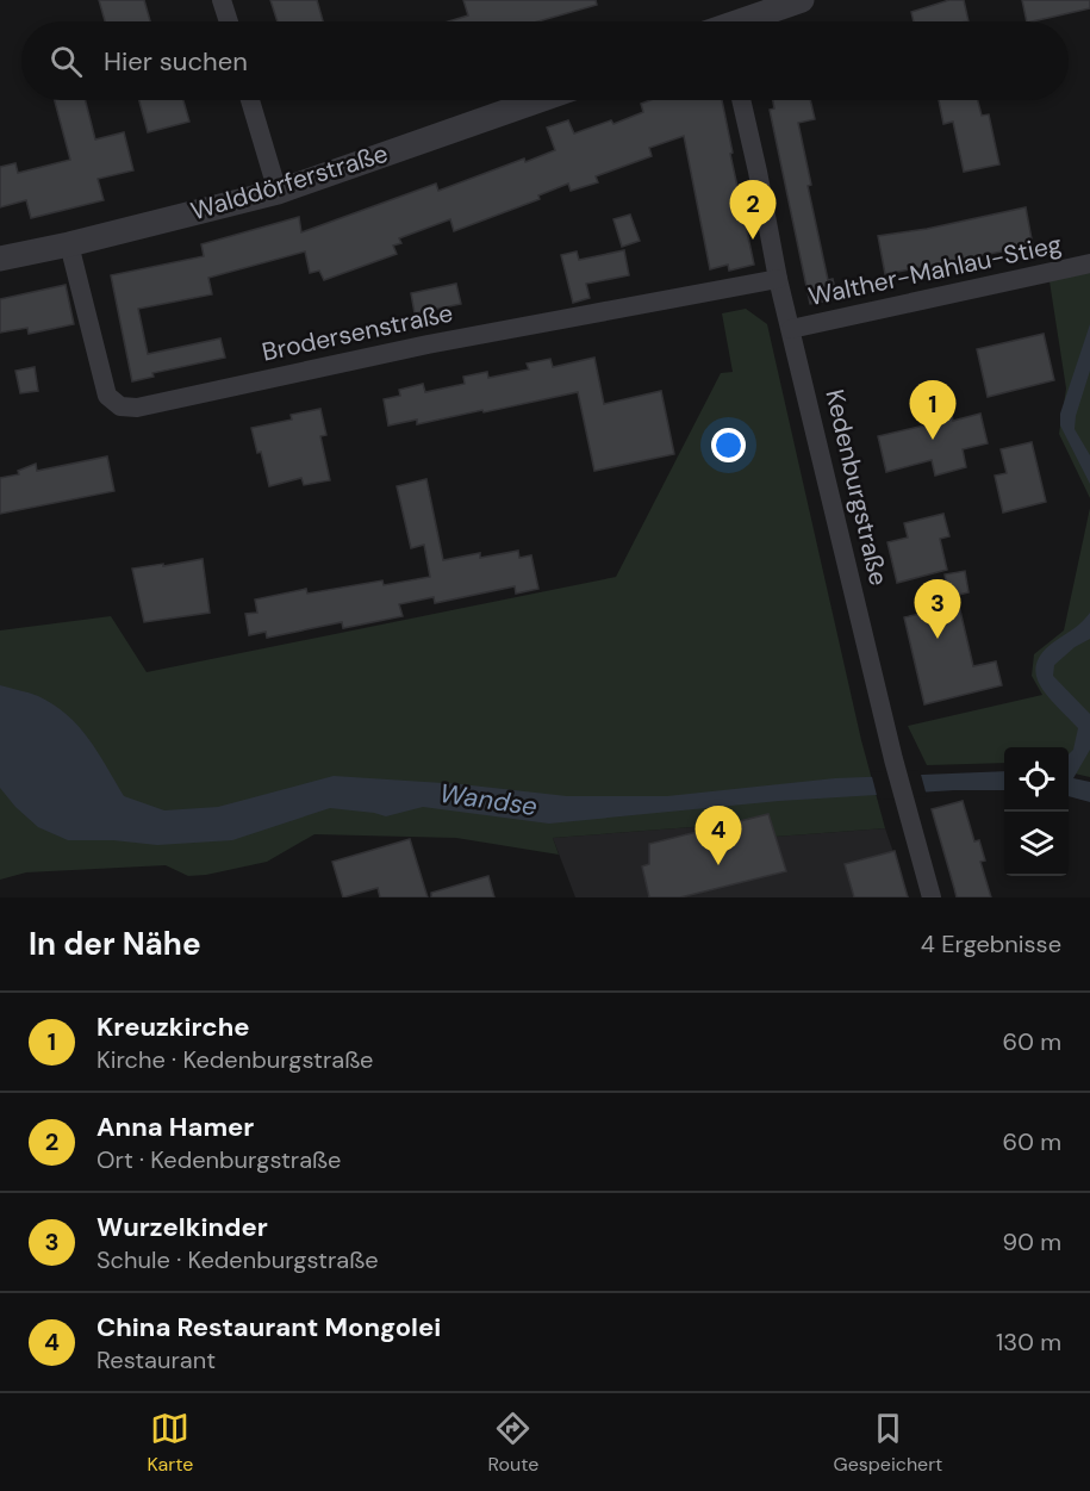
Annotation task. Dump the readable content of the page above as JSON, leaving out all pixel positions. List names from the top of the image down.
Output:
{
  "streets": {
    "street": [
      "Walddörferstraße",
      "Walther-Mahlau-Stieg",
      "Brodersenstraße",
      "Kedenburgstraße"
    ]
  },
  "crossings": [
    ["Walddörferstraße", "Brodersenstraße"],
    ["Walther-Mahlau-Stieg", "Kedenburgstraße"],
    ["Brodersenstraße", "Kedenburgstraße"]
  ],
  "water": ["Wandse"],
  "page": {
    "search": "Hier suchen",
    "pins": [
      "2",
      "1",
      "3",
      "4"
    ],
    "heading": ["In der Nähe", "4 Ergebnisse"],
    "list": [
      {
        "mark": "1",
        "name": "Kreuzkirche",
        "note": "Kirche · Kedenburgstraße",
        "value": "60 m"
      },
      {
        "mark": "2",
        "name": "Anna Hamer",
        "note": "Ort · Kedenburgstraße",
        "value": "60 m"
      },
      {
        "mark": "3",
        "name": "Wurzelkinder",
        "note": "Schule · Kedenburgstraße",
        "value": "90 m"
      },
      {
        "mark": "4",
        "name": "China Restaurant Mongolei",
        "note": "Restaurant",
        "value": "130 m"
      }
    ],
    "nav": ["Karte", "Route", "Gespeichert"]
  }
}
